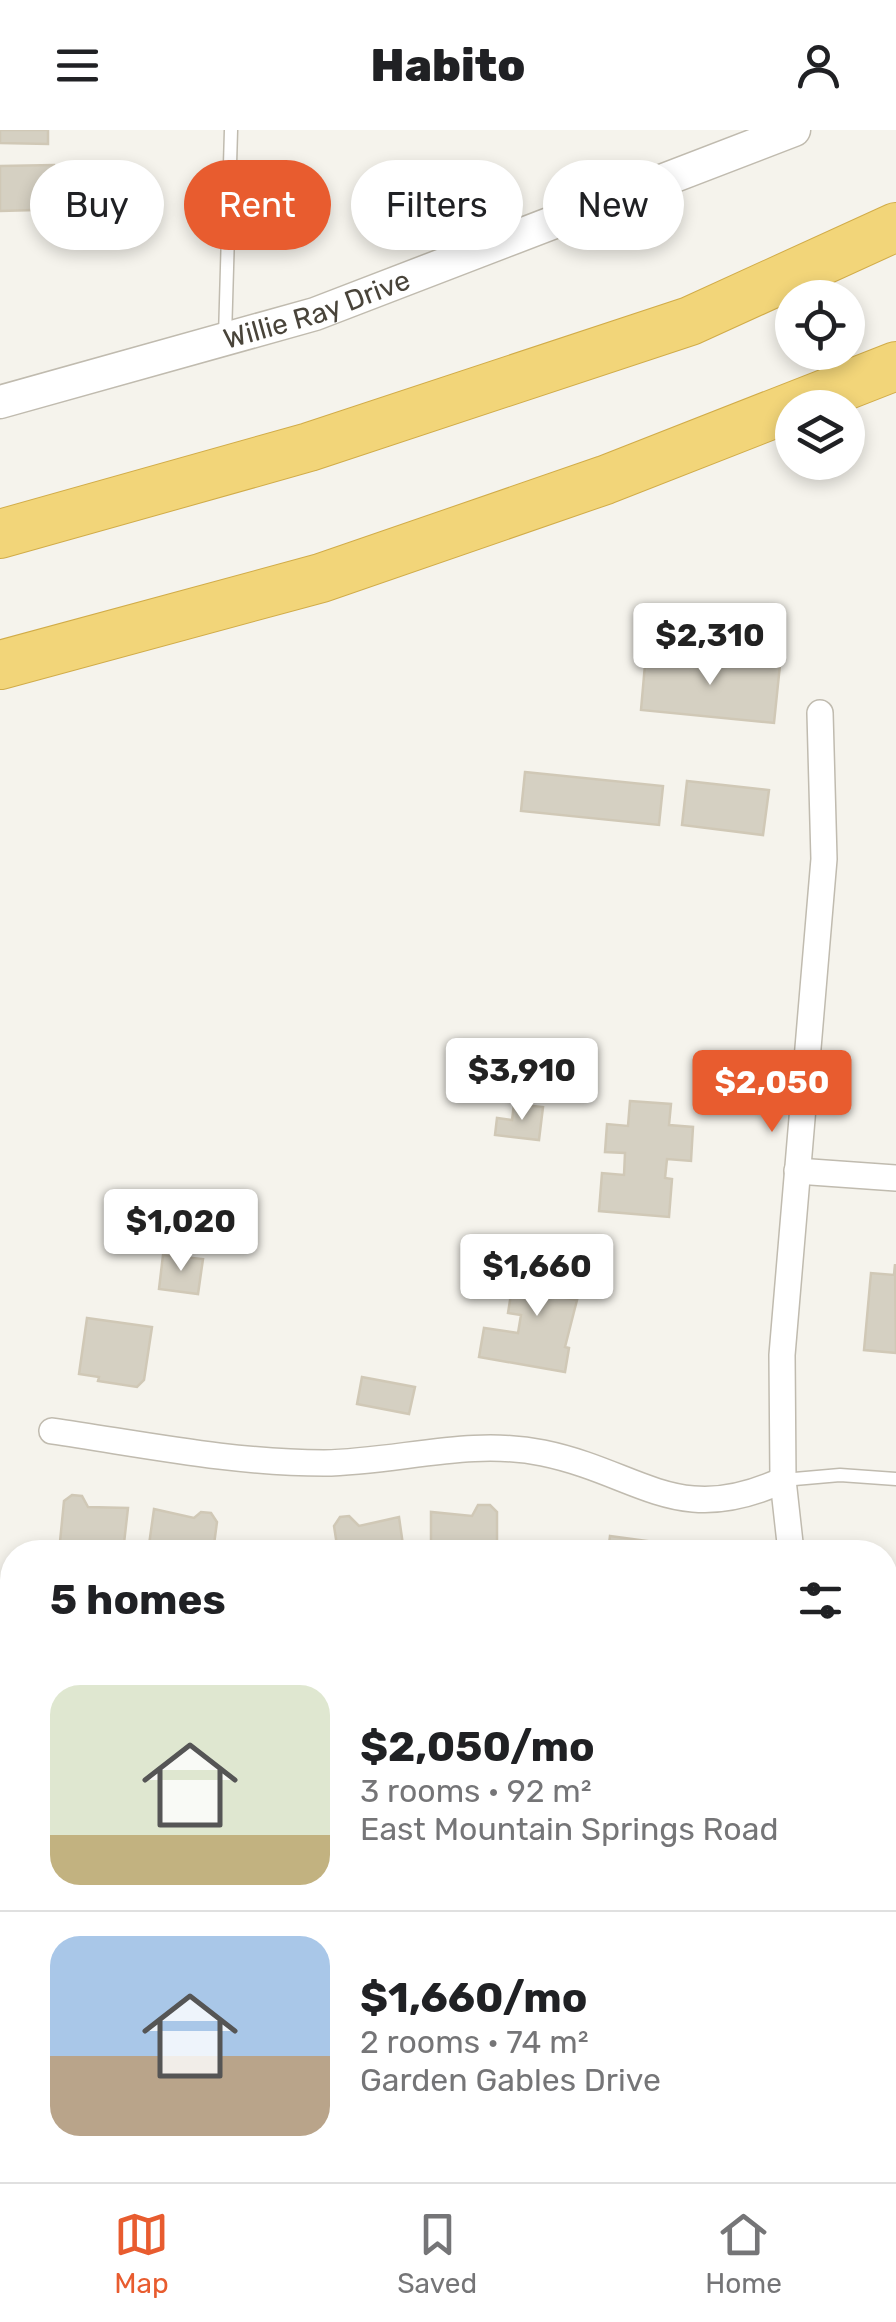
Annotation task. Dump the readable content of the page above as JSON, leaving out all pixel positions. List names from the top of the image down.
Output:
{
  "streets": {
    "street": ["Willie Ray Drive"]
  },
  "page": {
    "header": "Habito",
    "chip": [
      "Buy",
      "Rent",
      "Filters",
      "New"
    ],
    "price": [
      "$2,310",
      "$3,910",
      "$2,050",
      "$1,020",
      "$1,660"
    ],
    "heading": "5 homes",
    "list": [
      {
        "name": "$2,050/mo",
        "note": "3 rooms · 92 m² · East Mountain Springs Road"
      },
      {
        "name": "$1,660/mo",
        "note": "2 rooms · 74 m² · Garden Gables Drive"
      }
    ],
    "tabs": ["Map", "Saved", "Home"]
  }
}
